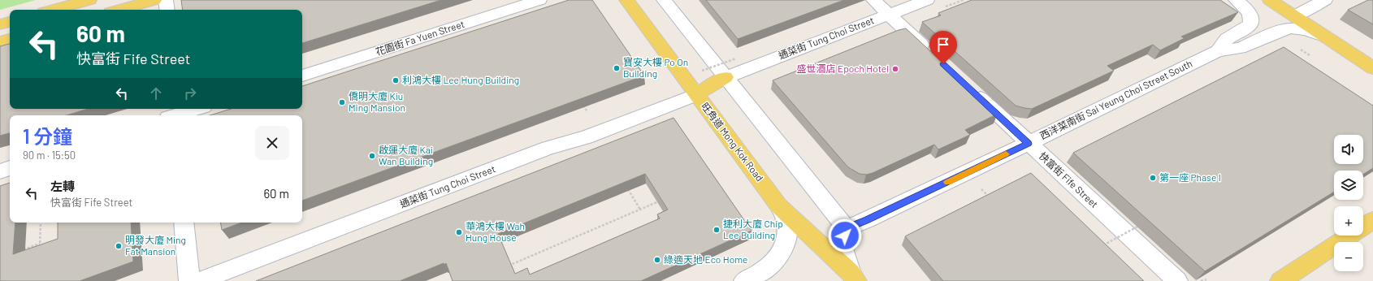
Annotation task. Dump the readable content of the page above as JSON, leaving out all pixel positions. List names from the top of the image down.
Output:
{
  "streets": {
    "main road": ["旺角道 Mong Kok Road"],
    "street": [
      "花園街 Fa Yuen Street",
      "通菜街 Tung Choi Street",
      "西洋菜南街 Sai Yeung Choi Street South",
      "快富街 Fife Street"
    ]
  },
  "crossings": [
    ["通菜街 Tung Choi Street", "旺角道 Mong Kok Road"],
    ["西洋菜南街 Sai Yeung Choi Street South", "旺角道 Mong Kok Road"],
    ["西洋菜南街 Sai Yeung Choi Street South", "快富街 Fife Street"]
  ],
  "places": [
    "寶安大樓 Po On Building",
    "盛世酒店 Epoch Hotel",
    "利鴻大樓 Lee Hung Building",
    "僑明大廈 Kiu Ming Mansion",
    "啟運大廈 Kai Wan Building",
    "第一座 Phase I",
    "捷利大廈 Chip Lee Building",
    "華鴻大樓 Wah Hung House",
    "明發大廈 Ming Fat Mansion",
    "綠適天地 Eco Home"
  ],
  "page": {
    "turn": ["60 m", "快富街 Fife Street"],
    "heading": ["1 分鐘", "90 m · 15:50"],
    "map_buttons": ["+", "−"],
    "list": [
      {
        "name": "左轉",
        "note": "快富街 Fife Street",
        "value": "60 m"
      }
    ]
  }
}
